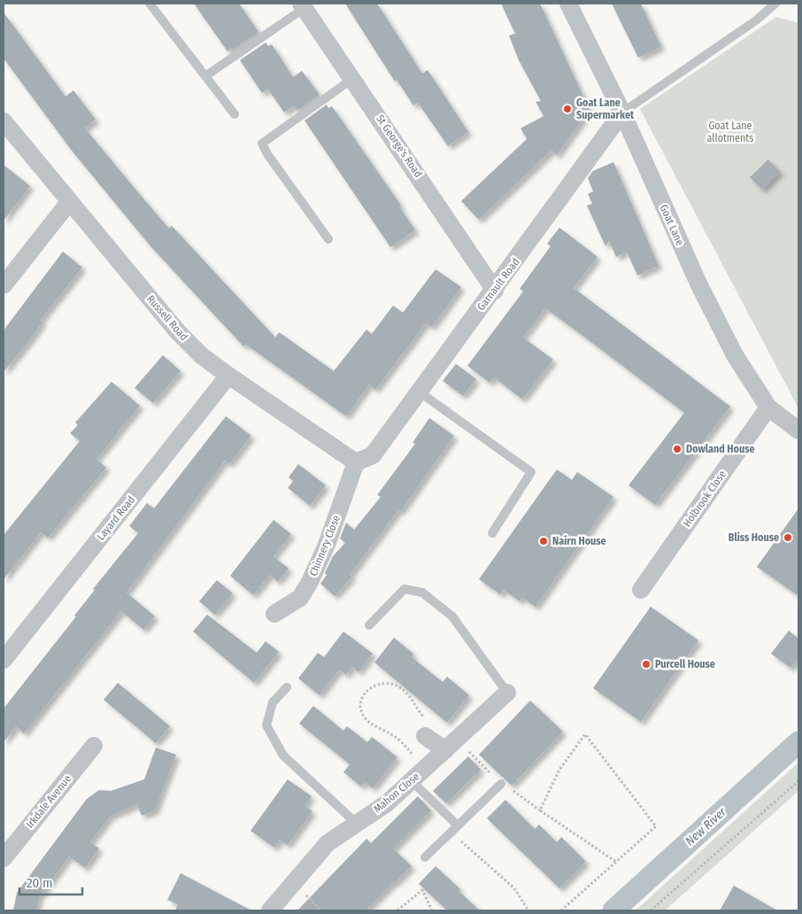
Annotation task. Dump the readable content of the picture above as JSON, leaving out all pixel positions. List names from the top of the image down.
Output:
{
  "streets": {
    "street": [
      "St George's Road",
      "Goat Lane",
      "Garnault Road",
      "Russell Road",
      "Holbrook Close",
      "Layard Road",
      "Chinnery Close",
      "Mahon Close",
      "Irkdale Avenue"
    ]
  },
  "crossings": [
    ["St George's Road", "Garnault Road"],
    ["Goat Lane", "Garnault Road"],
    ["Goat Lane", "Holbrook Close"],
    ["Garnault Road", "Russell Road"],
    ["Garnault Road", "Chinnery Close"],
    ["Russell Road", "Layard Road"],
    ["Russell Road", "Chinnery Close"]
  ],
  "water": ["New River"],
  "parks": ["Goat Lane allotments"],
  "places": [
    "Goat Lane Supermarket",
    "Dowland House",
    "Bliss House",
    "Nairn House",
    "Purcell House"
  ],
  "scale_bar": "20 m"
}
